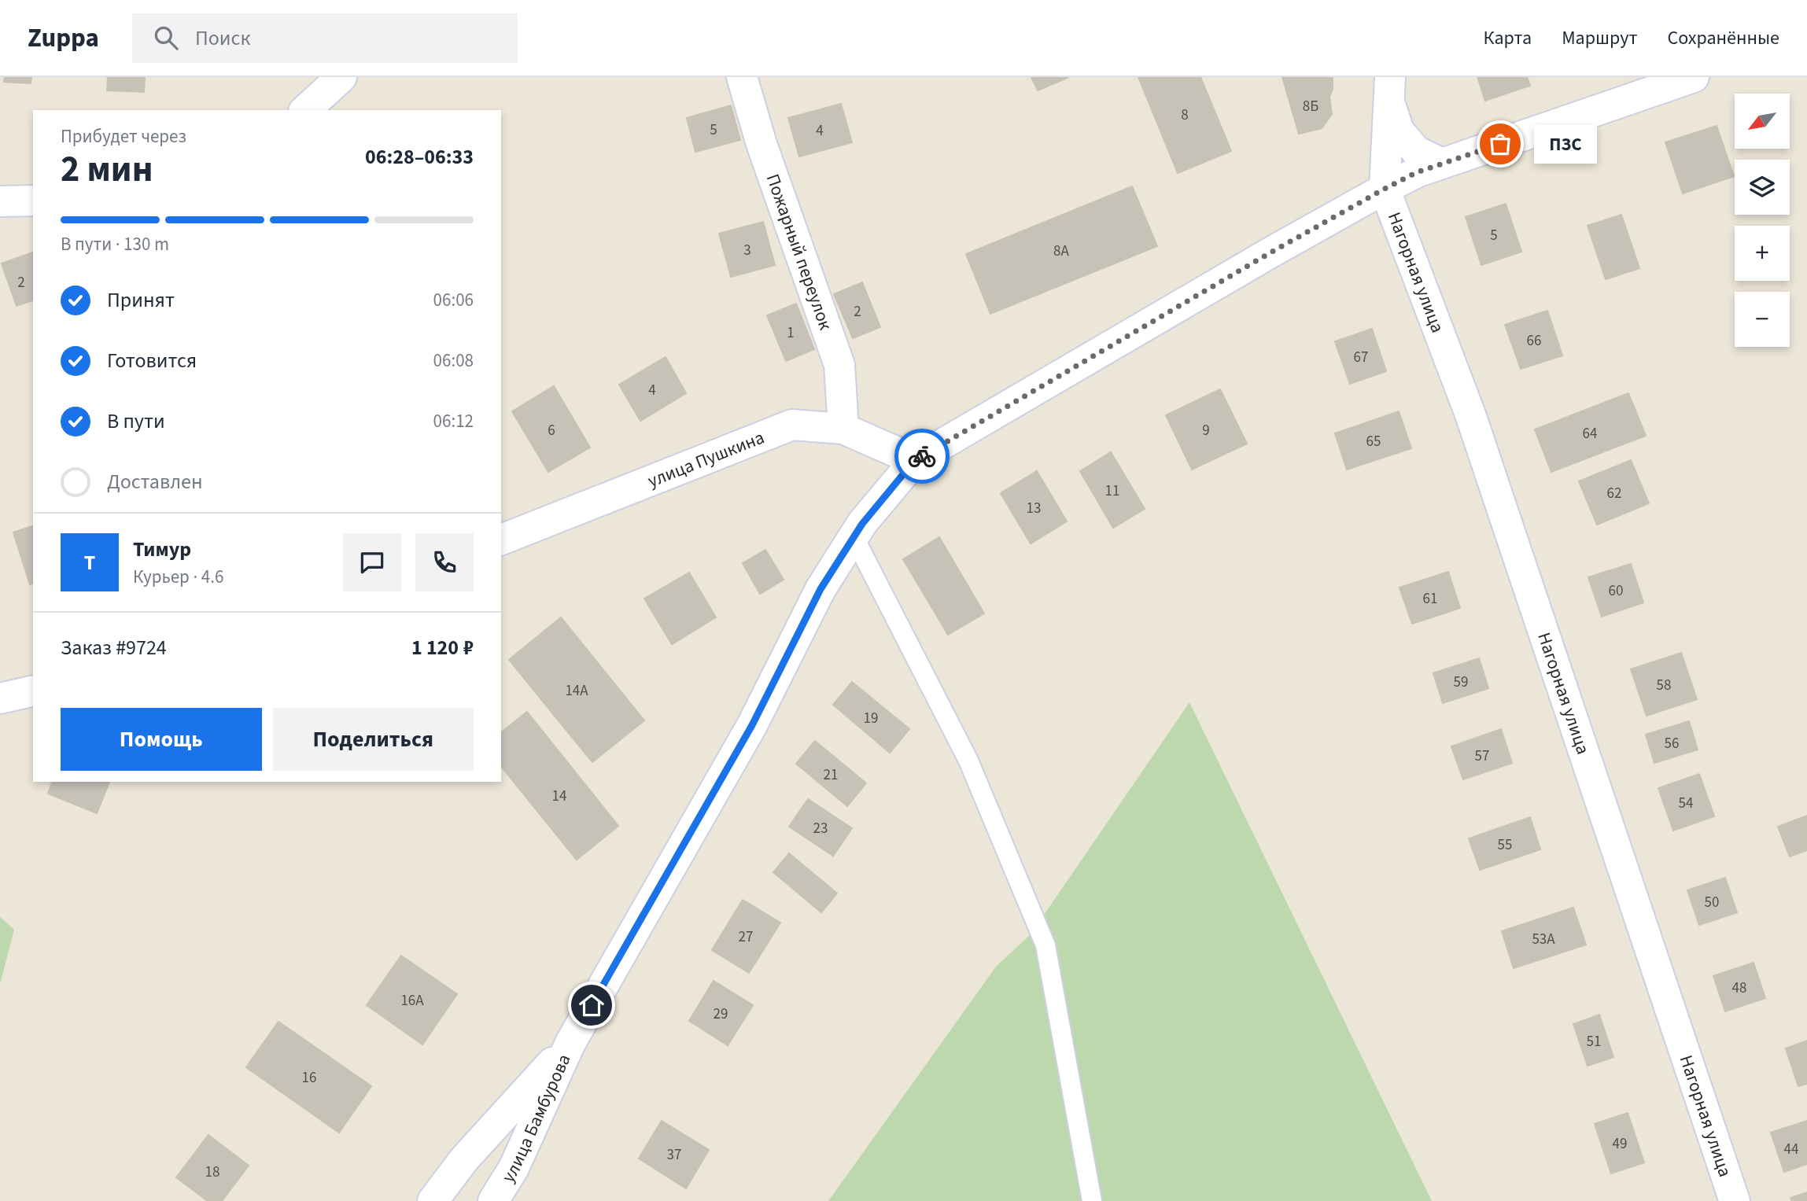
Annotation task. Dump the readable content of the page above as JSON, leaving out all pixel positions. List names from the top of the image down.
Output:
{
  "streets": {
    "street": [
      "Пожарный переулок",
      "Нагорная улица",
      "улица Пушкина",
      "улица Бамбурова"
    ]
  },
  "crossings": [
    ["Пожарный переулок", "улица Пушкина"],
    ["Нагорная улица", "улица Бамбурова"],
    ["улица Пушкина", "улица Бамбурова"]
  ],
  "places": ["ПЗС"],
  "house_numbers": [
    "8Б",
    "8",
    "5",
    "4",
    "5",
    "3",
    "8А",
    "2",
    "2",
    "1",
    "66",
    "67",
    "4",
    "6",
    "9",
    "64",
    "65",
    "11",
    "62",
    "13",
    "60",
    "61",
    "59",
    "58",
    "14А",
    "19",
    "56",
    "57",
    "21",
    "14",
    "54",
    "23",
    "55",
    "50",
    "27",
    "53А",
    "48",
    "16А",
    "29",
    "51",
    "16",
    "49",
    "44",
    "37",
    "18"
  ],
  "north": "bottom left",
  "page": {
    "header": "Zuppa",
    "search": "Поиск",
    "nav": ["Карта", "Маршрут", "Сохранённые"],
    "map_buttons": ["+", "−"],
    "heading": ["2 мин", "Прибудет через", "06:28–06:33"],
    "panel": [
      "Тимур",
      "Курьер · 4.6",
      "Заказ #9724",
      "1 120 ₽"
    ],
    "bubble": "ПЗС",
    "bar": "В пути · 130 m",
    "list": [
      ["Принят", "06:06"],
      ["Готовится", "06:08"],
      ["В пути", "06:12"],
      "Доставлен"
    ],
    "round": "Т",
    "buttons": ["Помощь", "Поделиться"]
  }
}
